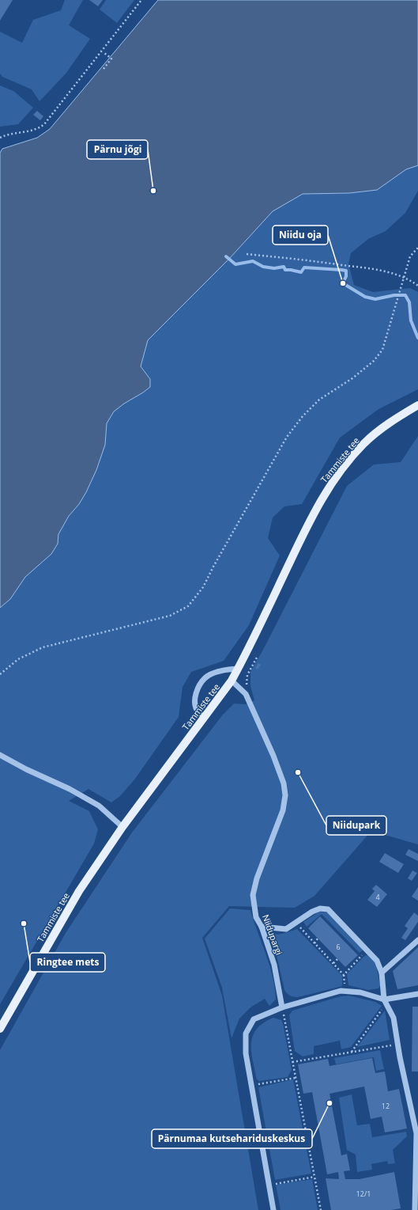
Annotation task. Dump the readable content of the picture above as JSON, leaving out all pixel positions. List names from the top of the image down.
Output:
{
  "streets": {
    "main road": ["Tammiste tee"],
    "street": ["Niidupargi"]
  },
  "crossings": [
    ["Tammiste tee", "Niidupargi"]
  ],
  "places": [
    "Pärnu jõgi",
    "Niidu oja",
    "Niidupark",
    "Ringtee mets",
    "Pärnumaa kutsehariduskeskus"
  ],
  "house_numbers": [
    "4",
    "6",
    "12",
    "12/1"
  ]
}
